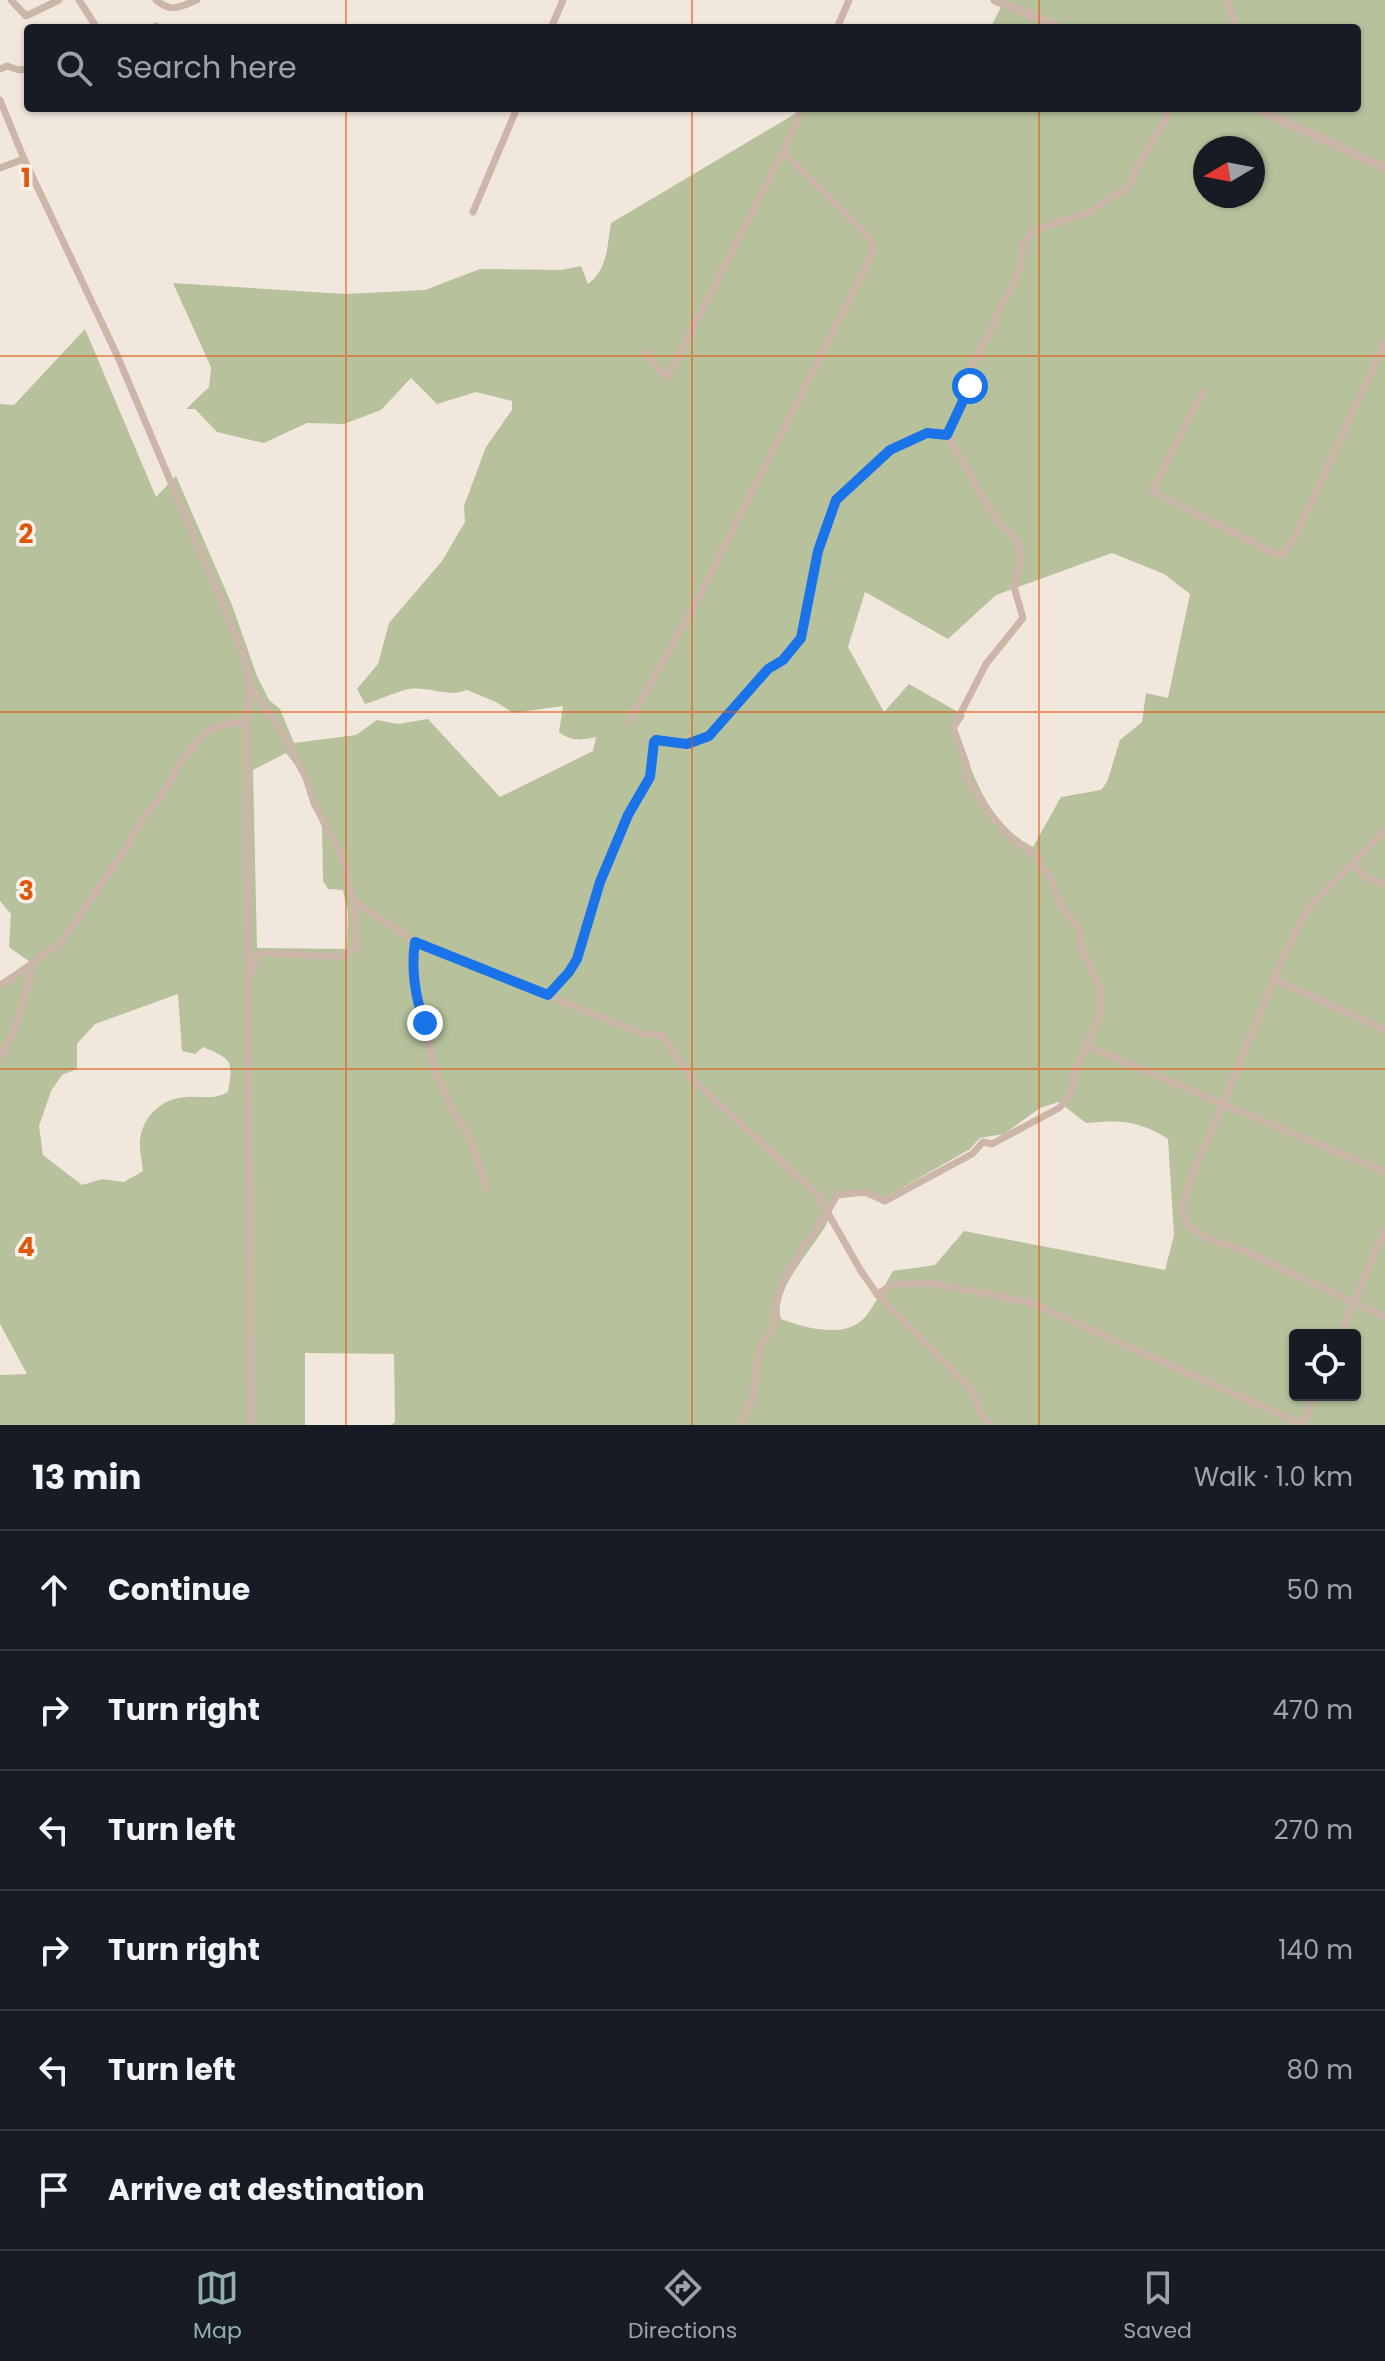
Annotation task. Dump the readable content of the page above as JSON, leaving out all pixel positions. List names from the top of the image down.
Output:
{
  "north": "left",
  "page": {
    "search": "Search here",
    "heading": ["13 min", "Walk · 1.0 km"],
    "list": [
      ["Continue", "50 m"],
      ["Turn right", "470 m"],
      ["Turn left", "270 m"],
      ["Turn right", "140 m"],
      ["Turn left", "80 m"],
      "Arrive at destination"
    ],
    "nav": ["Map", "Directions", "Saved"]
  },
  "grid": {
    "rows": [
      "1",
      "2",
      "3",
      "4"
    ]
  }
}
